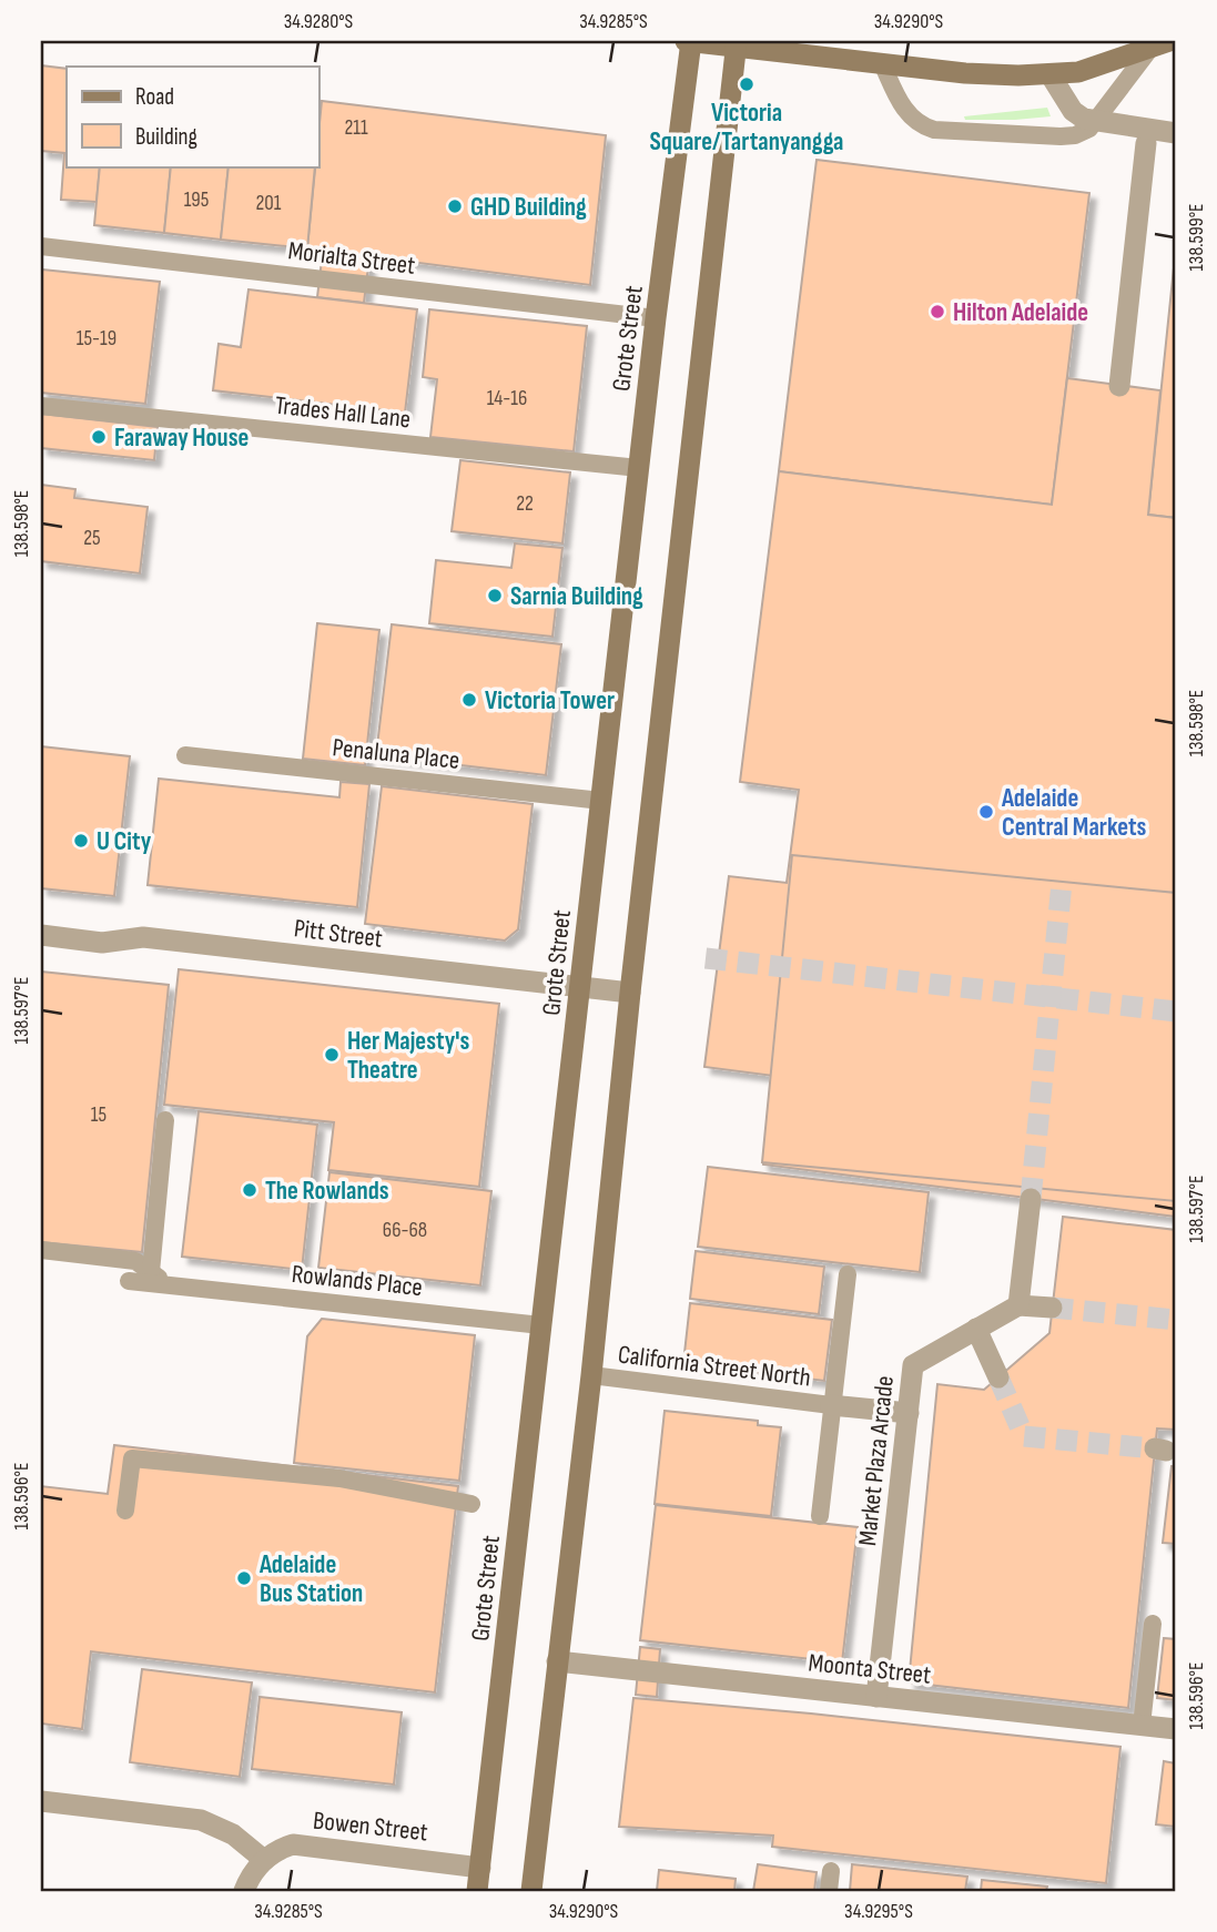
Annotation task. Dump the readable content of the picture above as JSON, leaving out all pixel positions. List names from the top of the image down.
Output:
{
  "streets": {
    "main road": ["Grote Street"],
    "street": [
      "Pitt Street",
      "Market Plaza Arcade",
      "Moonta Street",
      "Bowen Street"
    ],
    "lane": [
      "Morialta Street",
      "Trades Hall Lane",
      "Penaluna Place",
      "Rowlands Place",
      "California Street North"
    ]
  },
  "crossings": [
    ["Morialta Street", "Grote Street"],
    ["Grote Street", "Trades Hall Lane"],
    ["Grote Street", "Penaluna Place"],
    ["Grote Street", "Pitt Street"],
    ["Grote Street", "Rowlands Place"],
    ["Grote Street", "Bowen Street"],
    ["Market Plaza Arcade", "Moonta Street"]
  ],
  "places": [
    "Victoria Square/Tartanyangga",
    "GHD Building",
    "Hilton Adelaide",
    "Faraway House",
    "Sarnia Building",
    "Victoria Tower",
    "Adelaide Central Markets",
    "U City",
    "Her Majesty's Theatre",
    "The Rowlands",
    "Adelaide Bus Station"
  ],
  "house_numbers": [
    "211",
    "195",
    "201",
    "15-19",
    "14-16",
    "22",
    "25",
    "15",
    "66-68"
  ],
  "legend": ["Road", "Building"],
  "coordinates": [
    "34.9280°S",
    "34.9285°S",
    "34.9290°S",
    "138.599°E",
    "138.598°E",
    "138.597°E",
    "138.596°E",
    "34.9295°S"
  ]
}
